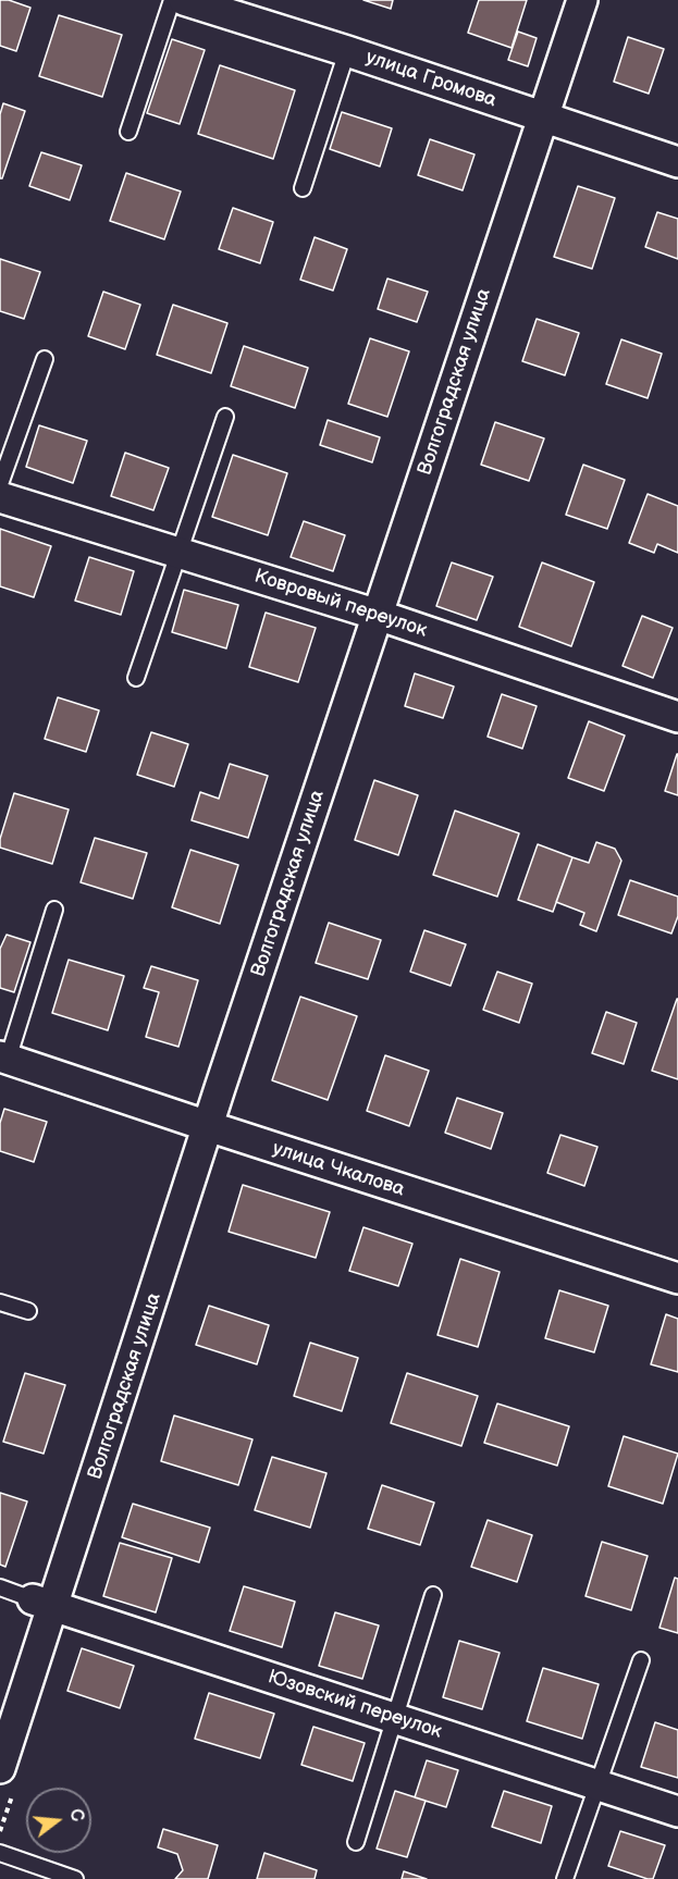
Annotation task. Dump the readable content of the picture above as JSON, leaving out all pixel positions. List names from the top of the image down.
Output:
{
  "streets": {
    "street": [
      "улица Громова",
      "Волгоградская улица",
      "Ковровый переулок",
      "улица Чкалова",
      "Юзовский переулок"
    ]
  },
  "crossings": [
    ["улица Громова", "Волгоградская улица"],
    ["Волгоградская улица", "Ковровый переулок"],
    ["Волгоградская улица", "улица Чкалова"],
    ["Волгоградская улица", "Юзовский переулок"]
  ],
  "north": "right"
}
